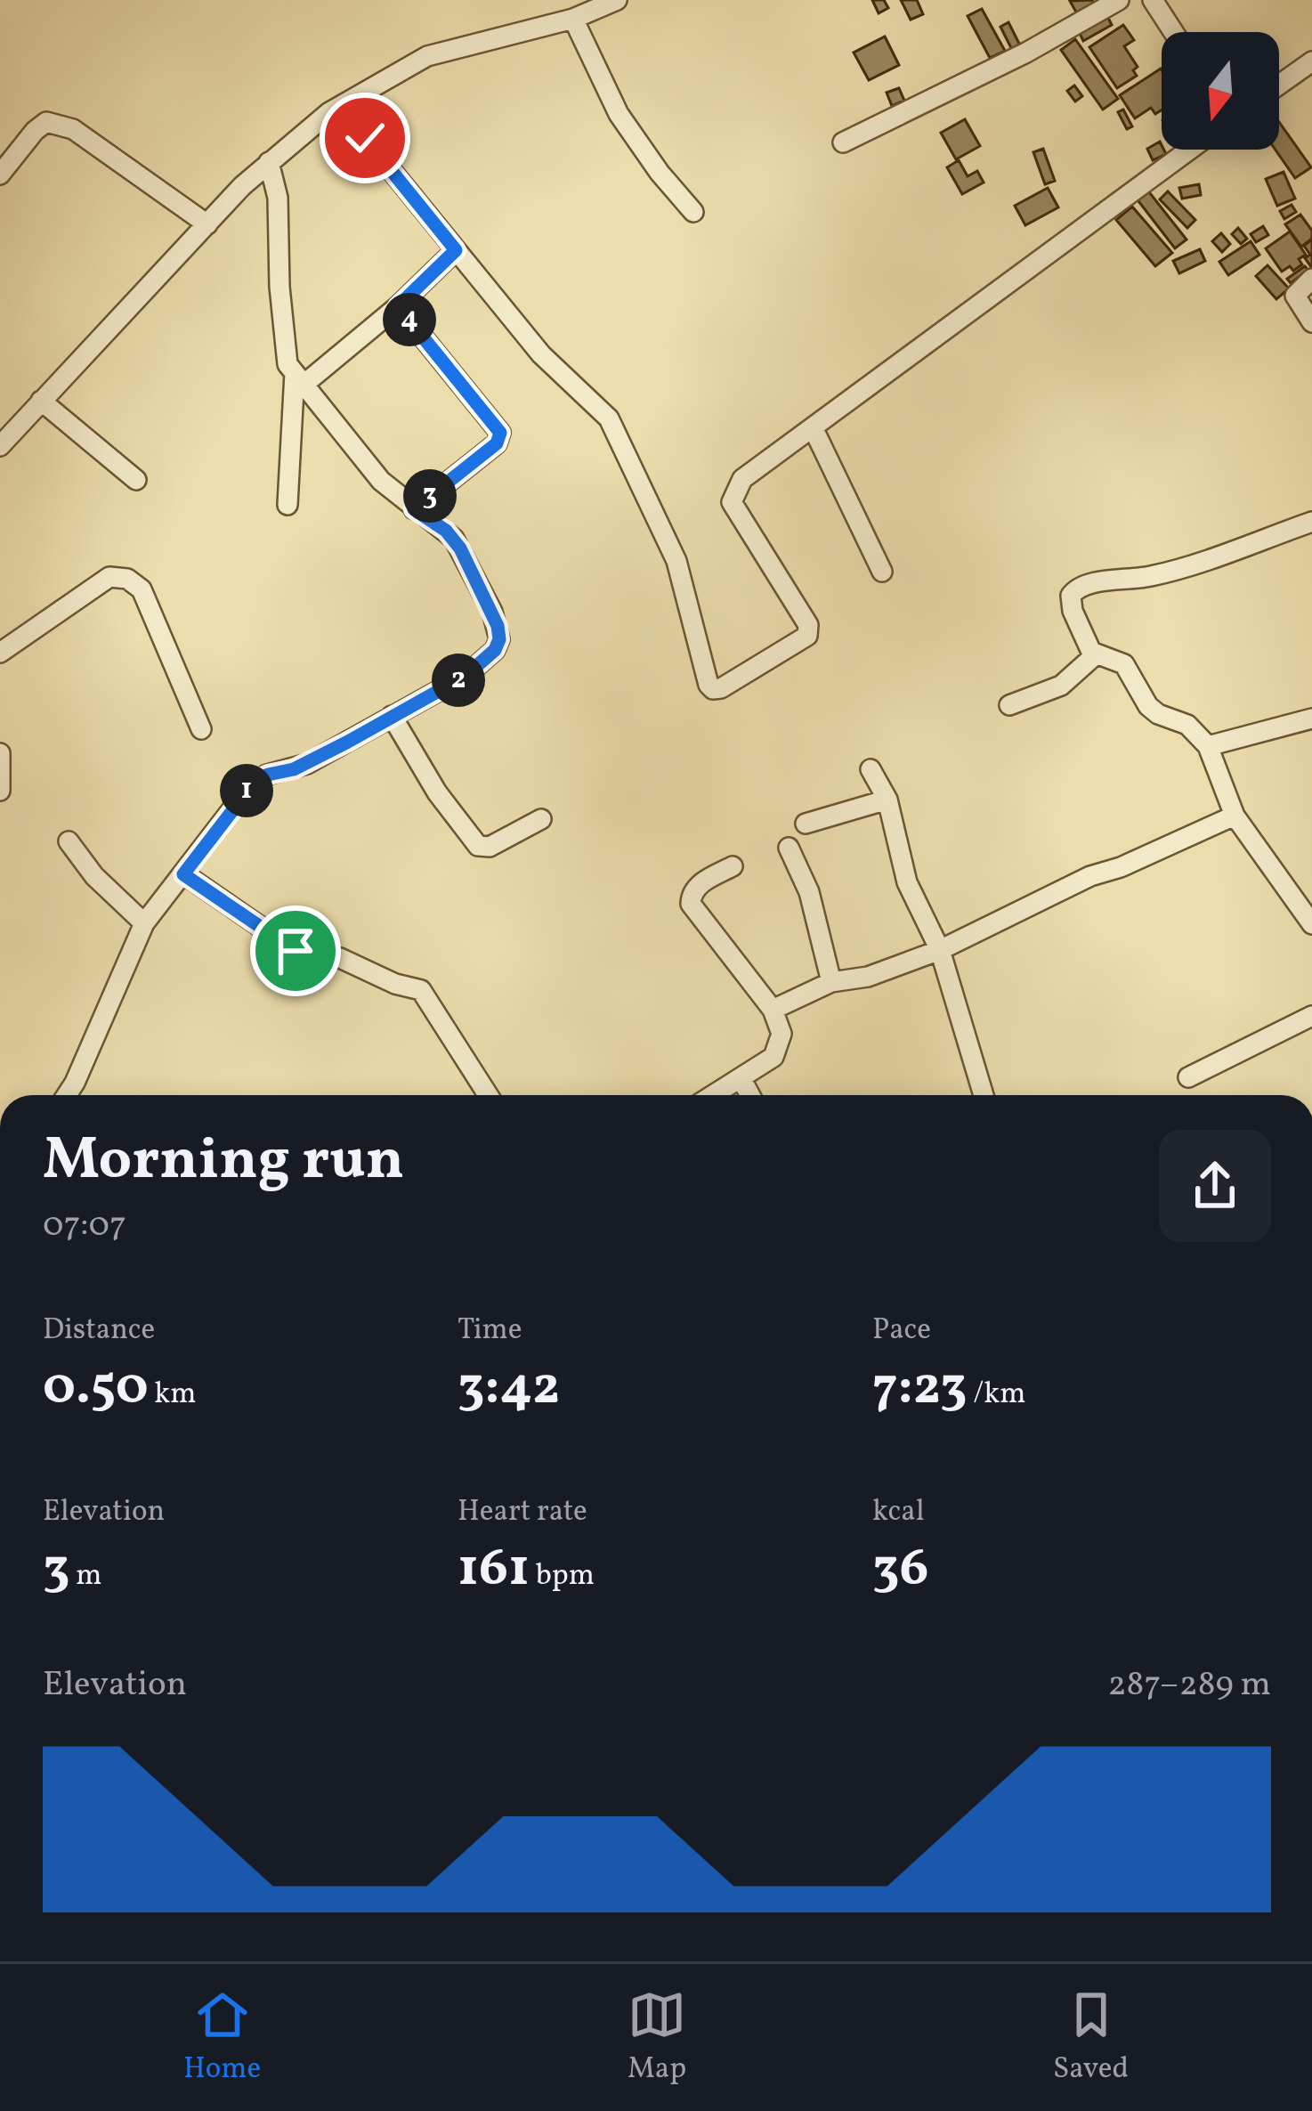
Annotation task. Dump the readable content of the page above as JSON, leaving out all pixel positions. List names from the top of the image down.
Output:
{
  "north": "bottom",
  "page": {
    "pins": [
      "4",
      "3",
      "2",
      "1"
    ],
    "heading": ["Morning run", "07:07"],
    "stats": [
      ["Distance", "0.50 km"],
      ["Time", "3:42"],
      ["Pace", "7:23 /km"],
      ["Elevation", "3 m"],
      ["Heart rate", "161 bpm"],
      ["kcal", "36"]
    ],
    "chart": ["Elevation", "287–289 m"],
    "tabs": ["Home", "Map", "Saved"]
  }
}
